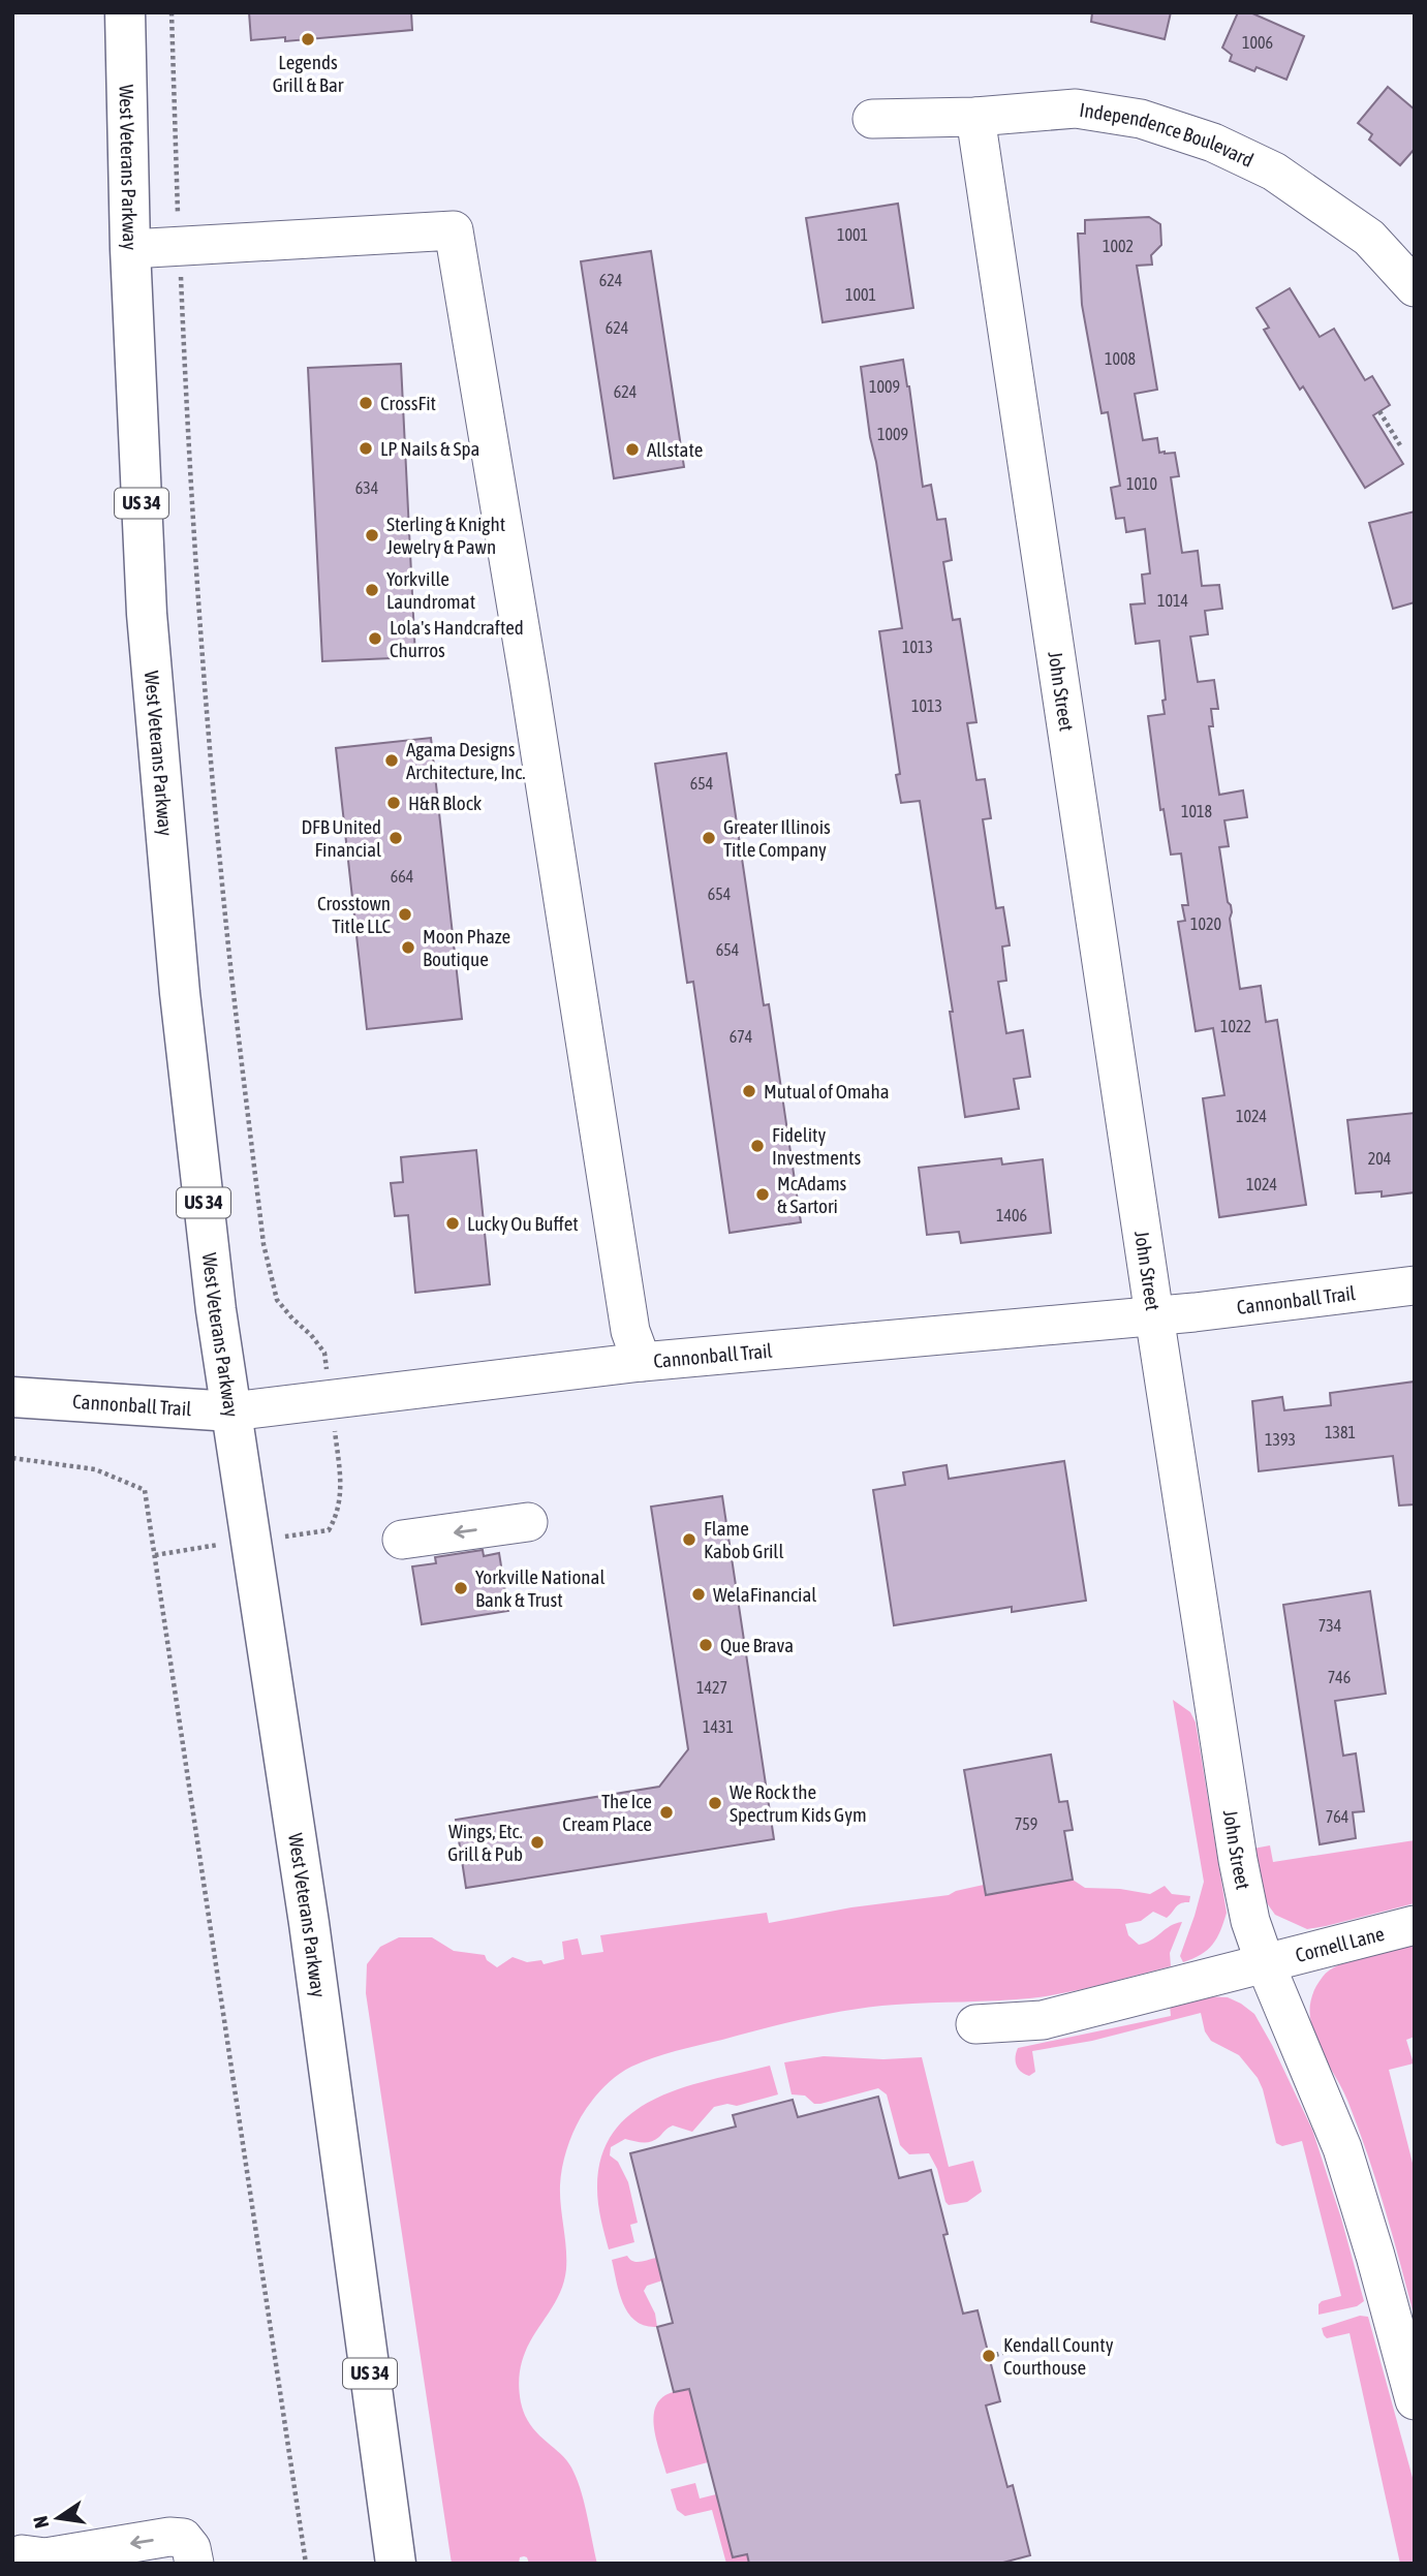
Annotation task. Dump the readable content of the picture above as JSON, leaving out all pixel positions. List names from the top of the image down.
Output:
{
  "streets": {
    "main road": ["West Veterans Parkway", "US 34", "Cannonball Trail"],
    "street": ["Independence Boulevard", "John Street", "Cornell Lane"]
  },
  "crossings": [
    ["Independence Boulevard", "John Street"],
    ["West Veterans Parkway", "Cannonball Trail"],
    ["John Street", "Cannonball Trail"],
    ["John Street", "Cornell Lane"]
  ],
  "places": [
    "Legends Grill & Bar",
    "CrossFit",
    "LP Nails & Spa",
    "Allstate",
    "Sterling & Knight Jewelry & Pawn",
    "Yorkville Laundromat",
    "Lola's Handcrafted Churros",
    "Agama Designs Architecture, Inc.",
    "H&R Block",
    "DFB United Financial",
    "Greater Illinois Title Company",
    "Crosstown Title LLC",
    "Moon Phaze Boutique",
    "Mutual of Omaha",
    "Fidelity Investments",
    "McAdams & Sartori",
    "Lucky Ou Buffet",
    "Flame Kabob Grill",
    "Yorkville National Bank & Trust",
    "WelaFinancial",
    "Que Brava",
    "We Rock the Spectrum Kids Gym",
    "The Ice Cream Place",
    "Wings, Etc. Grill & Pub",
    "Kendall County Courthouse"
  ],
  "house_numbers": [
    "1006",
    "1001",
    "1002",
    "624",
    "1001",
    "624",
    "1008",
    "1009",
    "624",
    "1009",
    "1010",
    "634",
    "1014",
    "1013",
    "1013",
    "654",
    "1018",
    "664",
    "654",
    "1020",
    "654",
    "1022",
    "674",
    "1024",
    "204",
    "1024",
    "1406",
    "1381",
    "1393",
    "734",
    "746",
    "1427",
    "1431",
    "764",
    "759"
  ],
  "north": "left"
}
